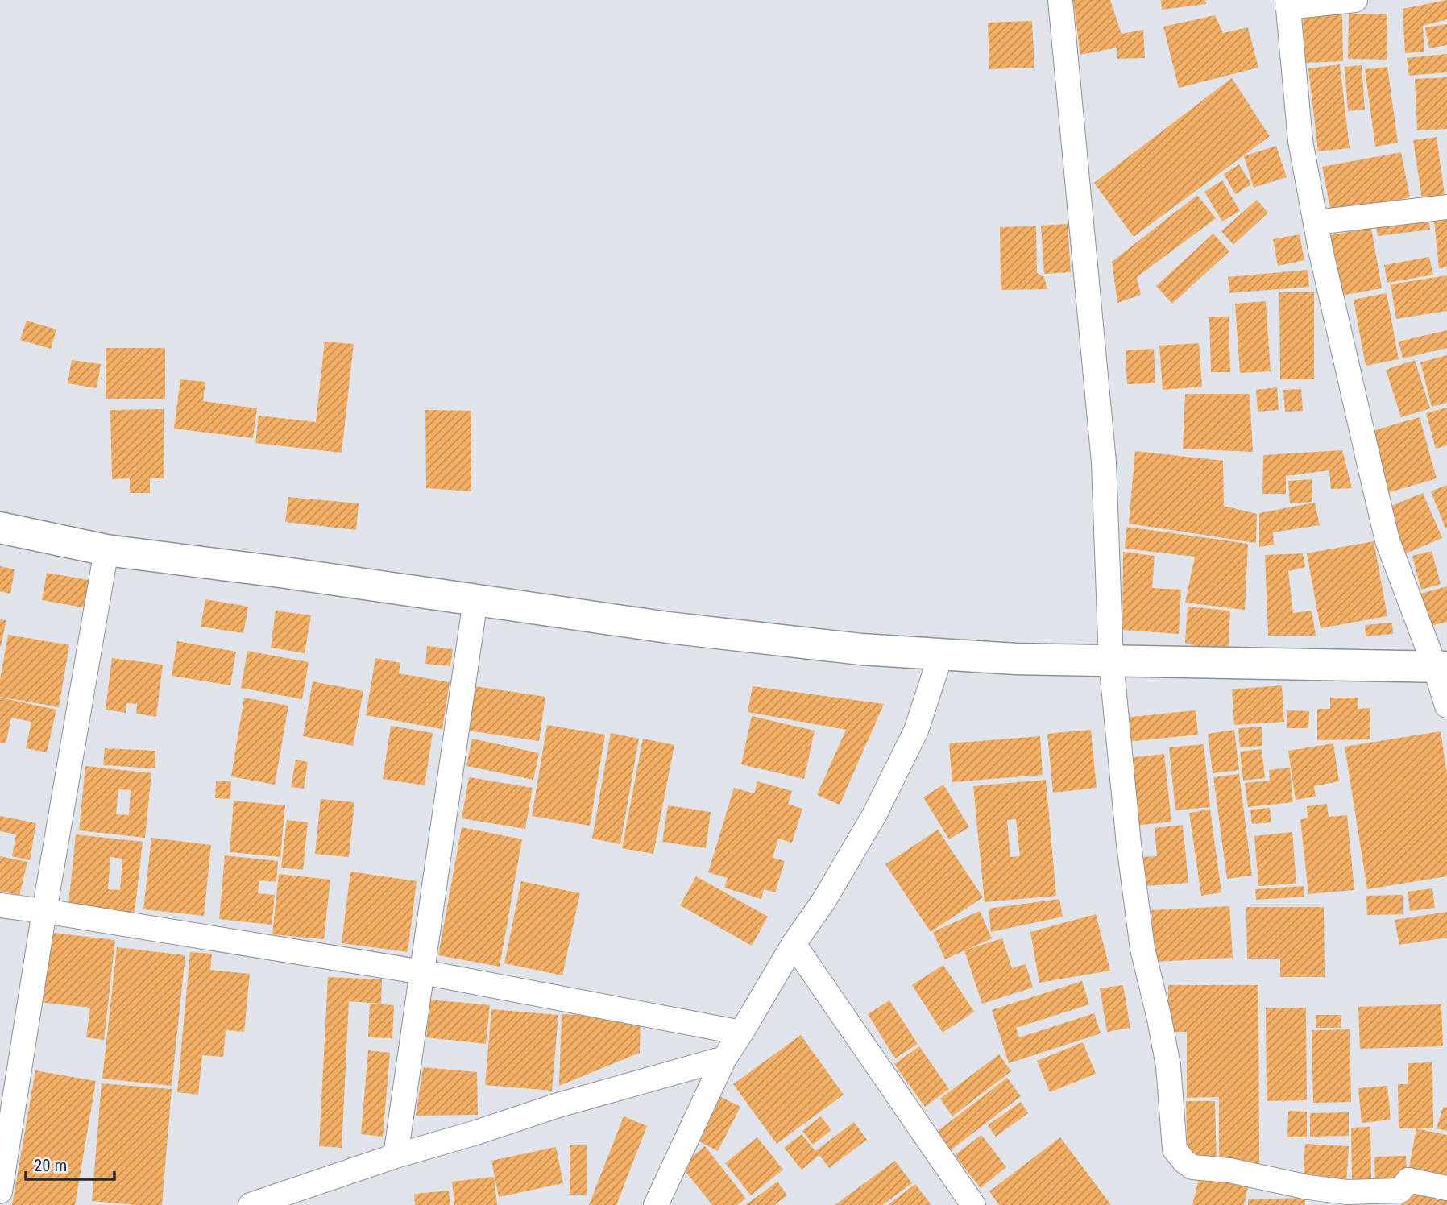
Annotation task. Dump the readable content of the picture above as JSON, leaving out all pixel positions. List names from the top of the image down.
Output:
{
  "scale_bar": "20 m"
}
